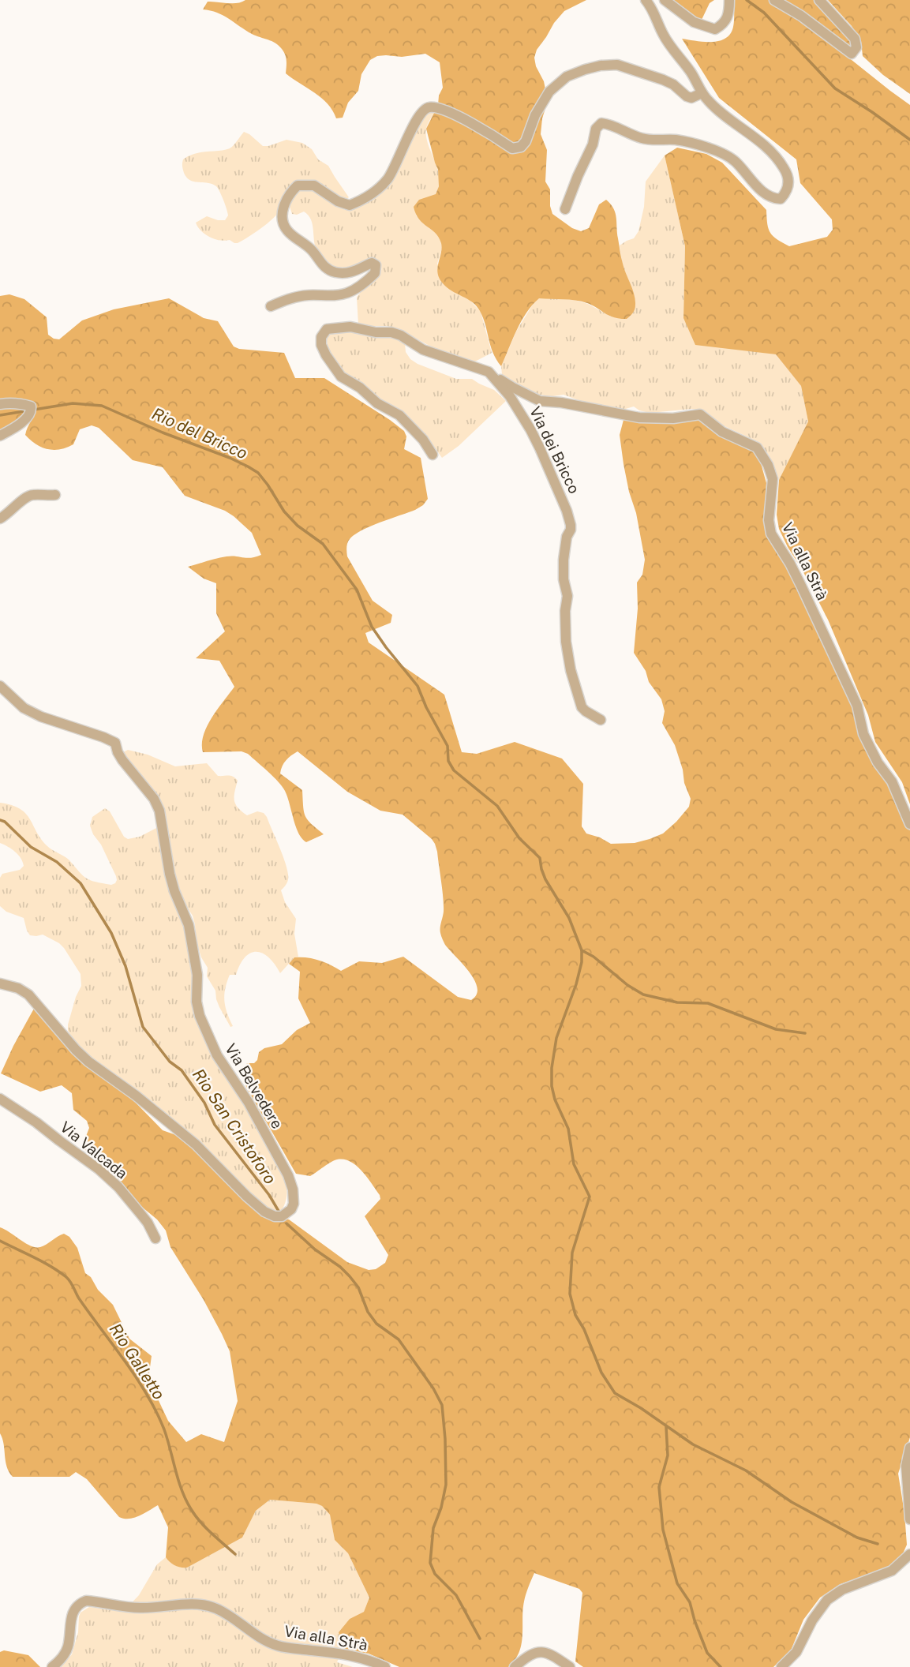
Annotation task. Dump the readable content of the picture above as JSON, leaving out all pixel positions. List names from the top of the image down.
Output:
{
  "streets": {
    "street": [
      "Via dei Bricco",
      "Via alla Strà",
      "Via Belvedere",
      "Via Valcada"
    ]
  },
  "crossings": [
    ["Via dei Bricco", "Via alla Strà"]
  ],
  "water": ["Rio del Bricco", "Rio San Cristoforo", "Rio Galletto"]
}
